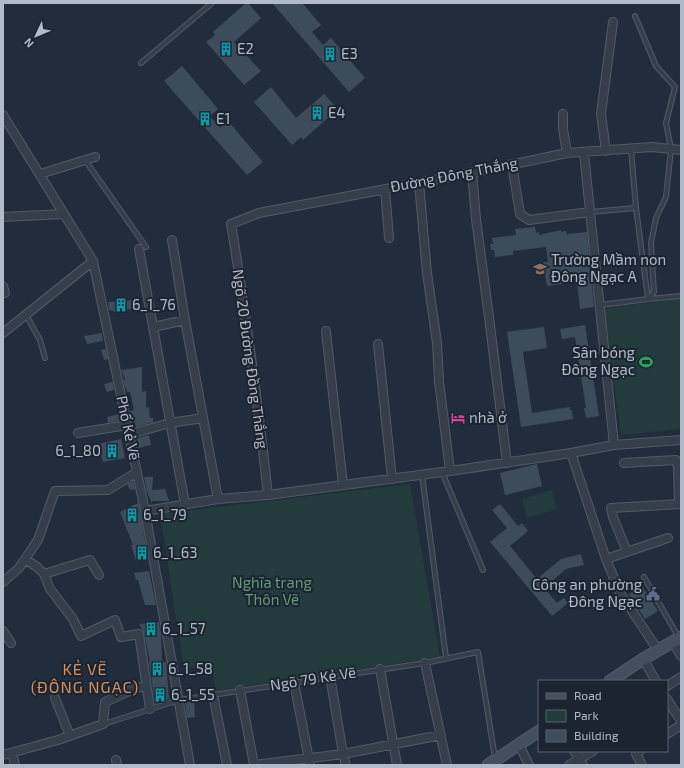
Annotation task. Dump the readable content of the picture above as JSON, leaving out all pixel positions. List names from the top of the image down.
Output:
{
  "streets": {
    "street": ["Đường Đông Thắng", "Ngõ 20 Đường Đồng Thắng", "Phố Kẻ Vẽ"],
    "lane": ["Ngõ 79 Kẻ Vẽ"]
  },
  "crossings": [
    ["Đường Đông Thắng", "Ngõ 20 Đường Đồng Thắng"],
    ["Phố Kẻ Vẽ", "Ngõ 79 Kẻ Vẽ"]
  ],
  "districts": ["KẺ VẼ (ĐÔNG NGẠC)"],
  "parks": ["Nghĩa trang Thôn Vẽ"],
  "places": {
    "building": [
      "E2",
      "E3",
      "E4",
      "E1",
      "6_1_76",
      "6_1_80",
      "6_1_79",
      "6_1_63",
      "6_1_57",
      "6_1_58",
      "6_1_55"
    ],
    "school or university": ["Trường Mầm non Đông Ngạc A"],
    "sports": ["Sân bóng Đông Ngạc"],
    "hotel": ["nhà ở"],
    "public building": ["Công an phường Đông Ngạc"]
  },
  "legend": ["Road", "Park", "Building"],
  "north": "bottom left"
}
